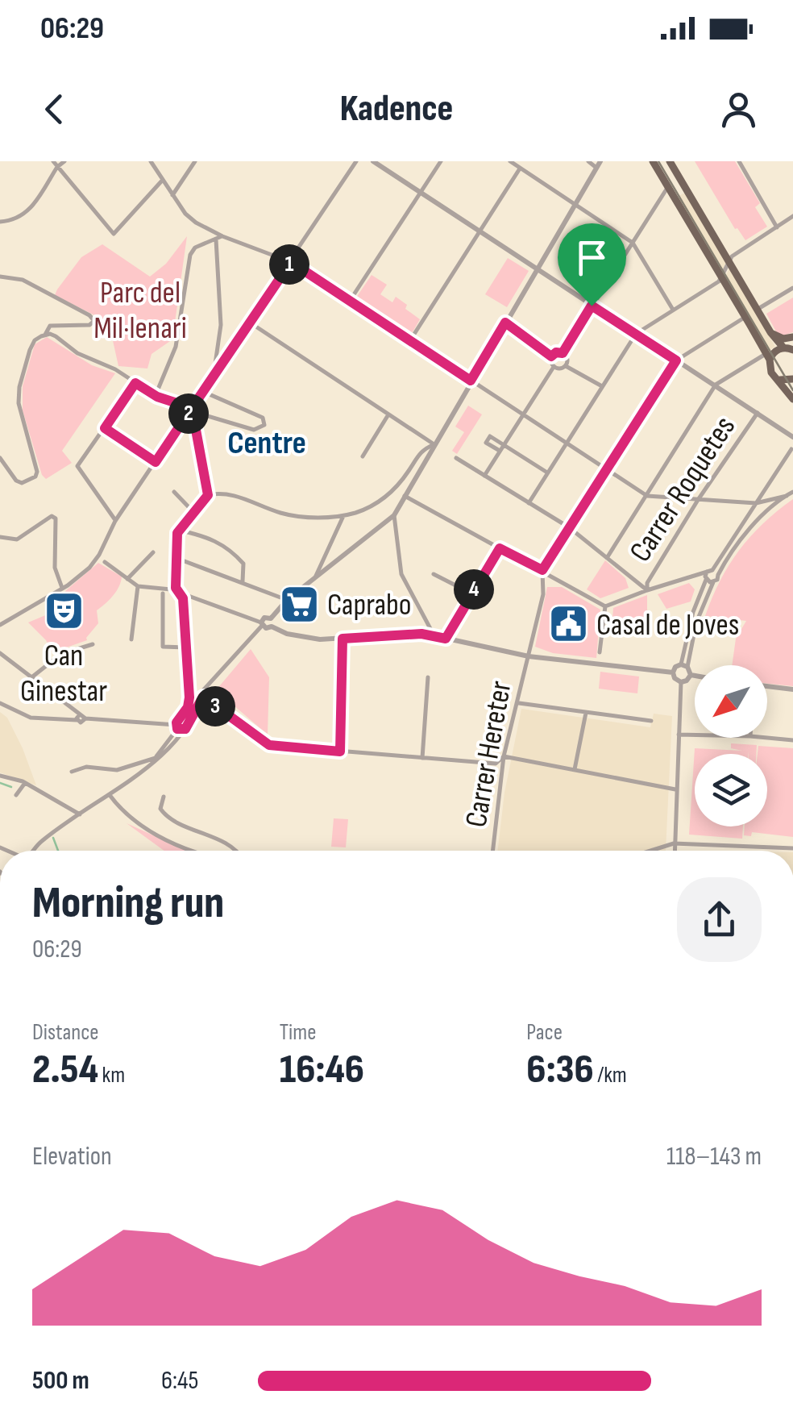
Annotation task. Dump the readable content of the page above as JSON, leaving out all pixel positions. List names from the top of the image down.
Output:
{
  "streets": {
    "street": ["Carrer Roquetes", "Carrer Hereter"]
  },
  "districts": ["Centre"],
  "parks": ["Parc del Mil·lenari"],
  "places": {
    "supermarket": ["Caprabo"],
    "theatre": ["Can Ginestar"],
    "public building": ["Casal de Joves"]
  },
  "north": "bottom left",
  "page": {
    "status": "06:29",
    "header": "Kadence",
    "pins": [
      "1",
      "2",
      "4",
      "3"
    ],
    "heading": ["Morning run", "06:29"],
    "stats": [
      ["Distance", "2.54 km"],
      ["Time", "16:46"],
      ["Pace", "6:36 /km"]
    ],
    "chart": ["Elevation", "118–143 m"],
    "list": [
      {
        "name": "500 m",
        "note": "6:45"
      }
    ]
  }
}
